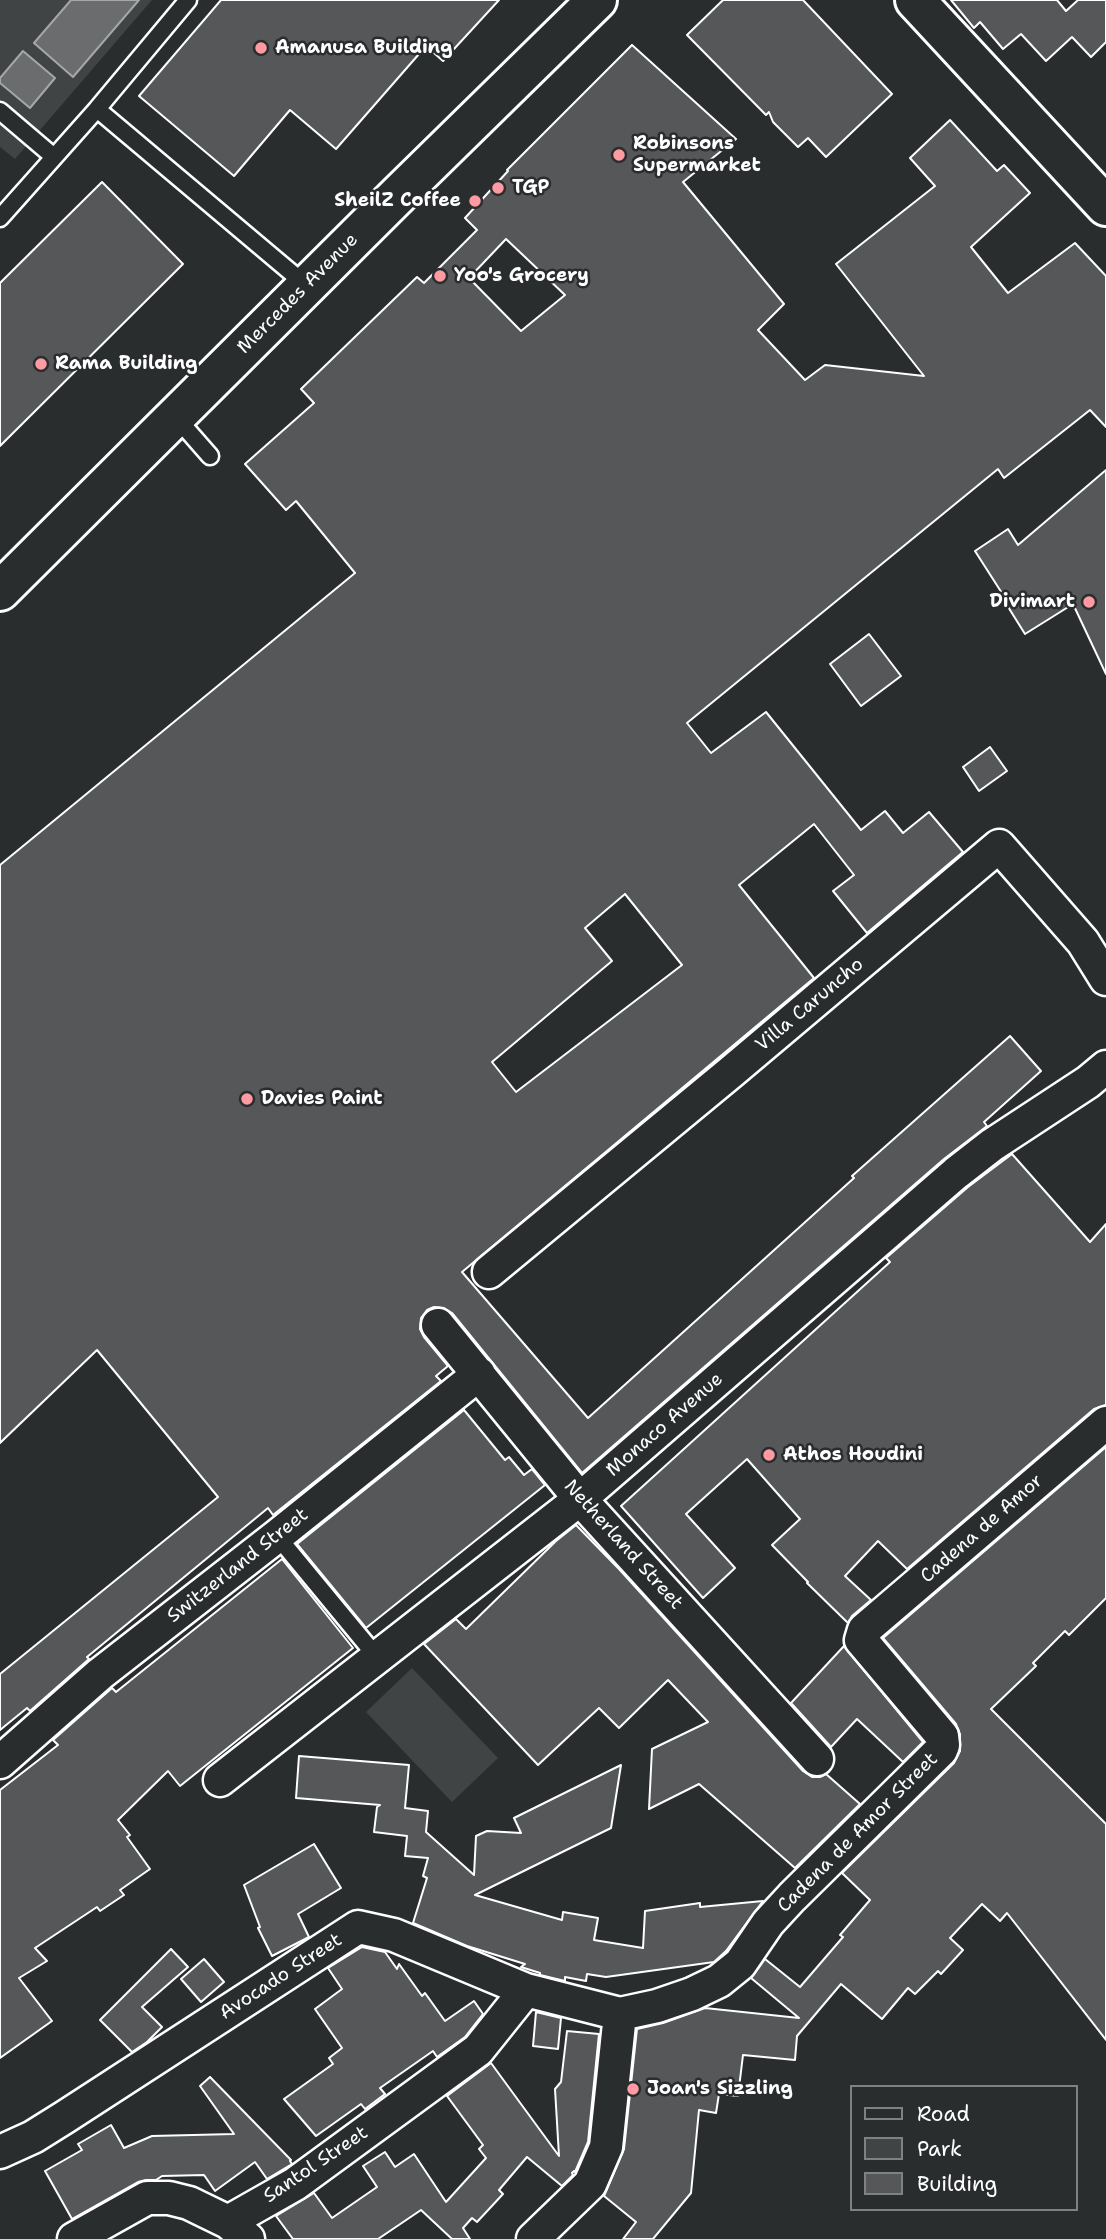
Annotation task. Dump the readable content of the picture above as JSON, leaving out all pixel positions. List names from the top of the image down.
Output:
{
  "streets": {
    "main road": ["Mercedes Avenue"],
    "street": [
      "Villa Caruncho",
      "Monaco Avenue",
      "Cadena de Amor",
      "Netherland Street",
      "Switzerland Street",
      "Cadena de Amor Street",
      "Avocado Street",
      "Santol Street"
    ]
  },
  "crossings": [
    ["Monaco Avenue", "Netherland Street"],
    ["Cadena de Amor", "Cadena de Amor Street"],
    ["Netherland Street", "Switzerland Street"],
    ["Cadena de Amor Street", "Avocado Street"],
    ["Avocado Street", "Santol Street"]
  ],
  "places": [
    "Amanusa Building",
    "Robinsons Supermarket",
    "TGP",
    "SheilZ Coffee",
    "Yoo's Grocery",
    "Rama Building",
    "Divimart",
    "Davies Paint",
    "Athos Houdini",
    "Joan's Sizzling"
  ],
  "legend": ["Road", "Park", "Building"]
}
